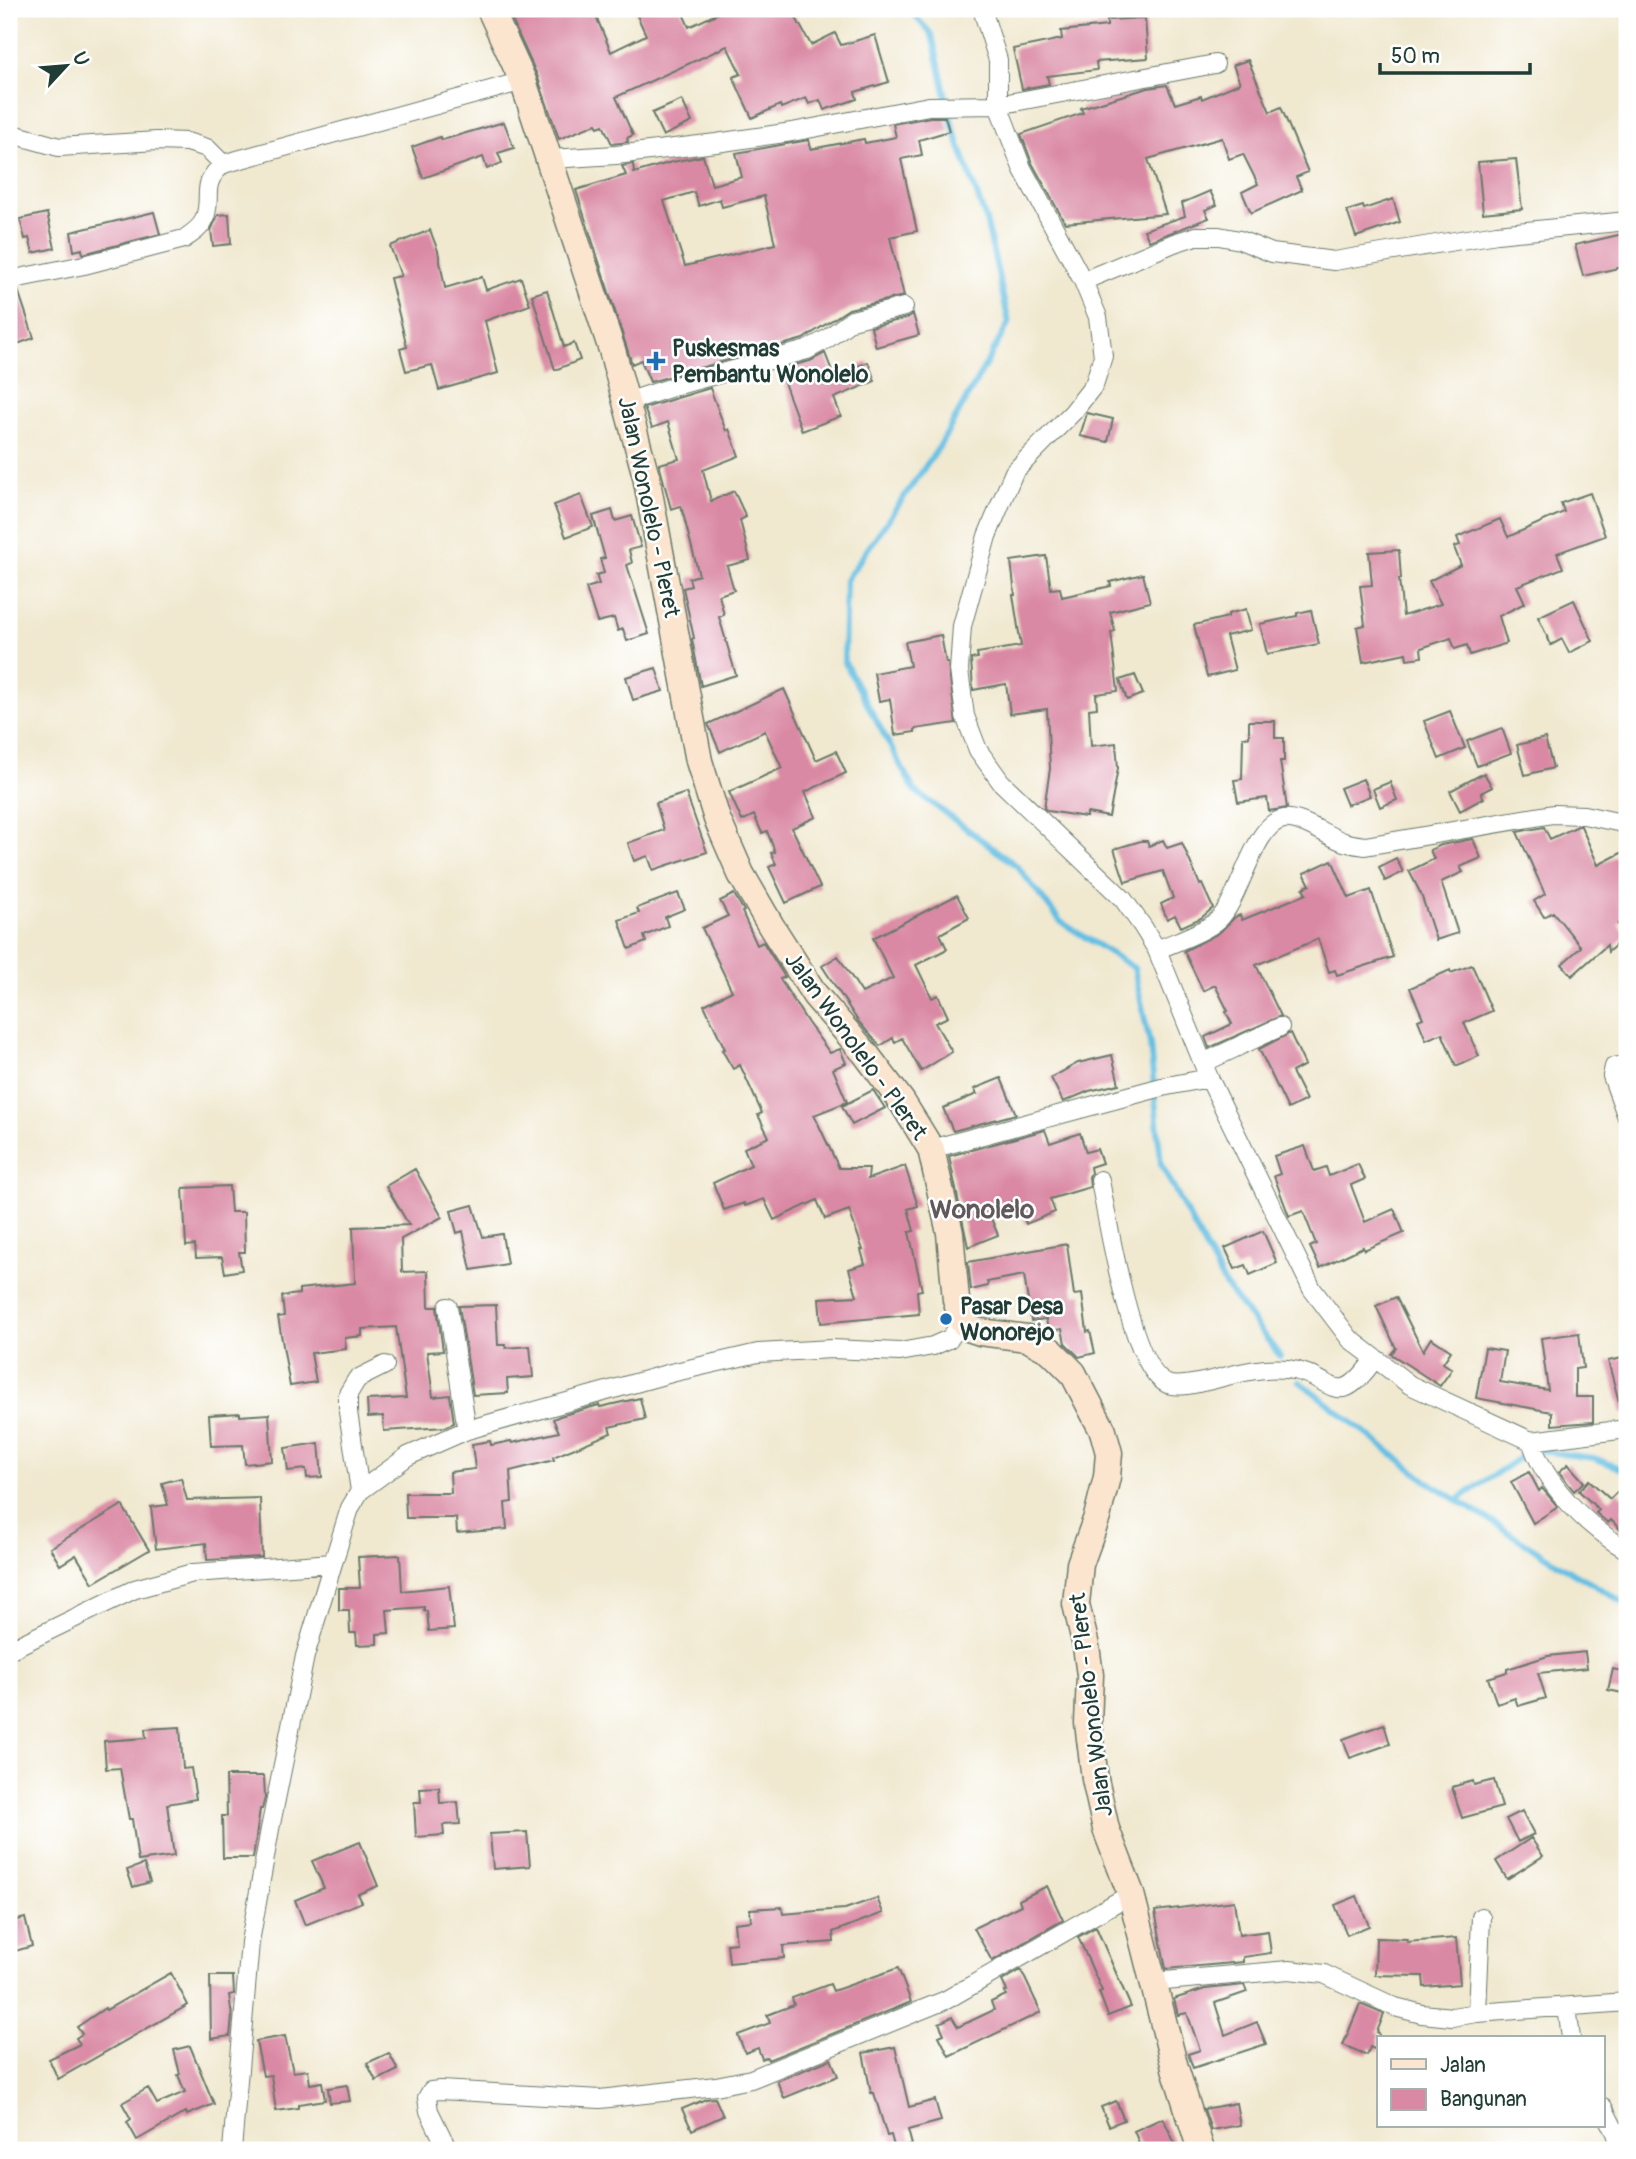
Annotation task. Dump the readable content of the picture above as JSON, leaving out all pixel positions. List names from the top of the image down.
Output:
{
  "streets": {
    "main road": ["Jalan Wonolelo - Pleret"]
  },
  "districts": ["Wonolelo"],
  "places": {
    "health": ["Puskesmas Pembantu Wonolelo"],
    "other": ["Pasar Desa Wonorejo"]
  },
  "legend": ["Jalan", "Bangunan"],
  "scale_bar": "50 m",
  "north": "top right"
}
